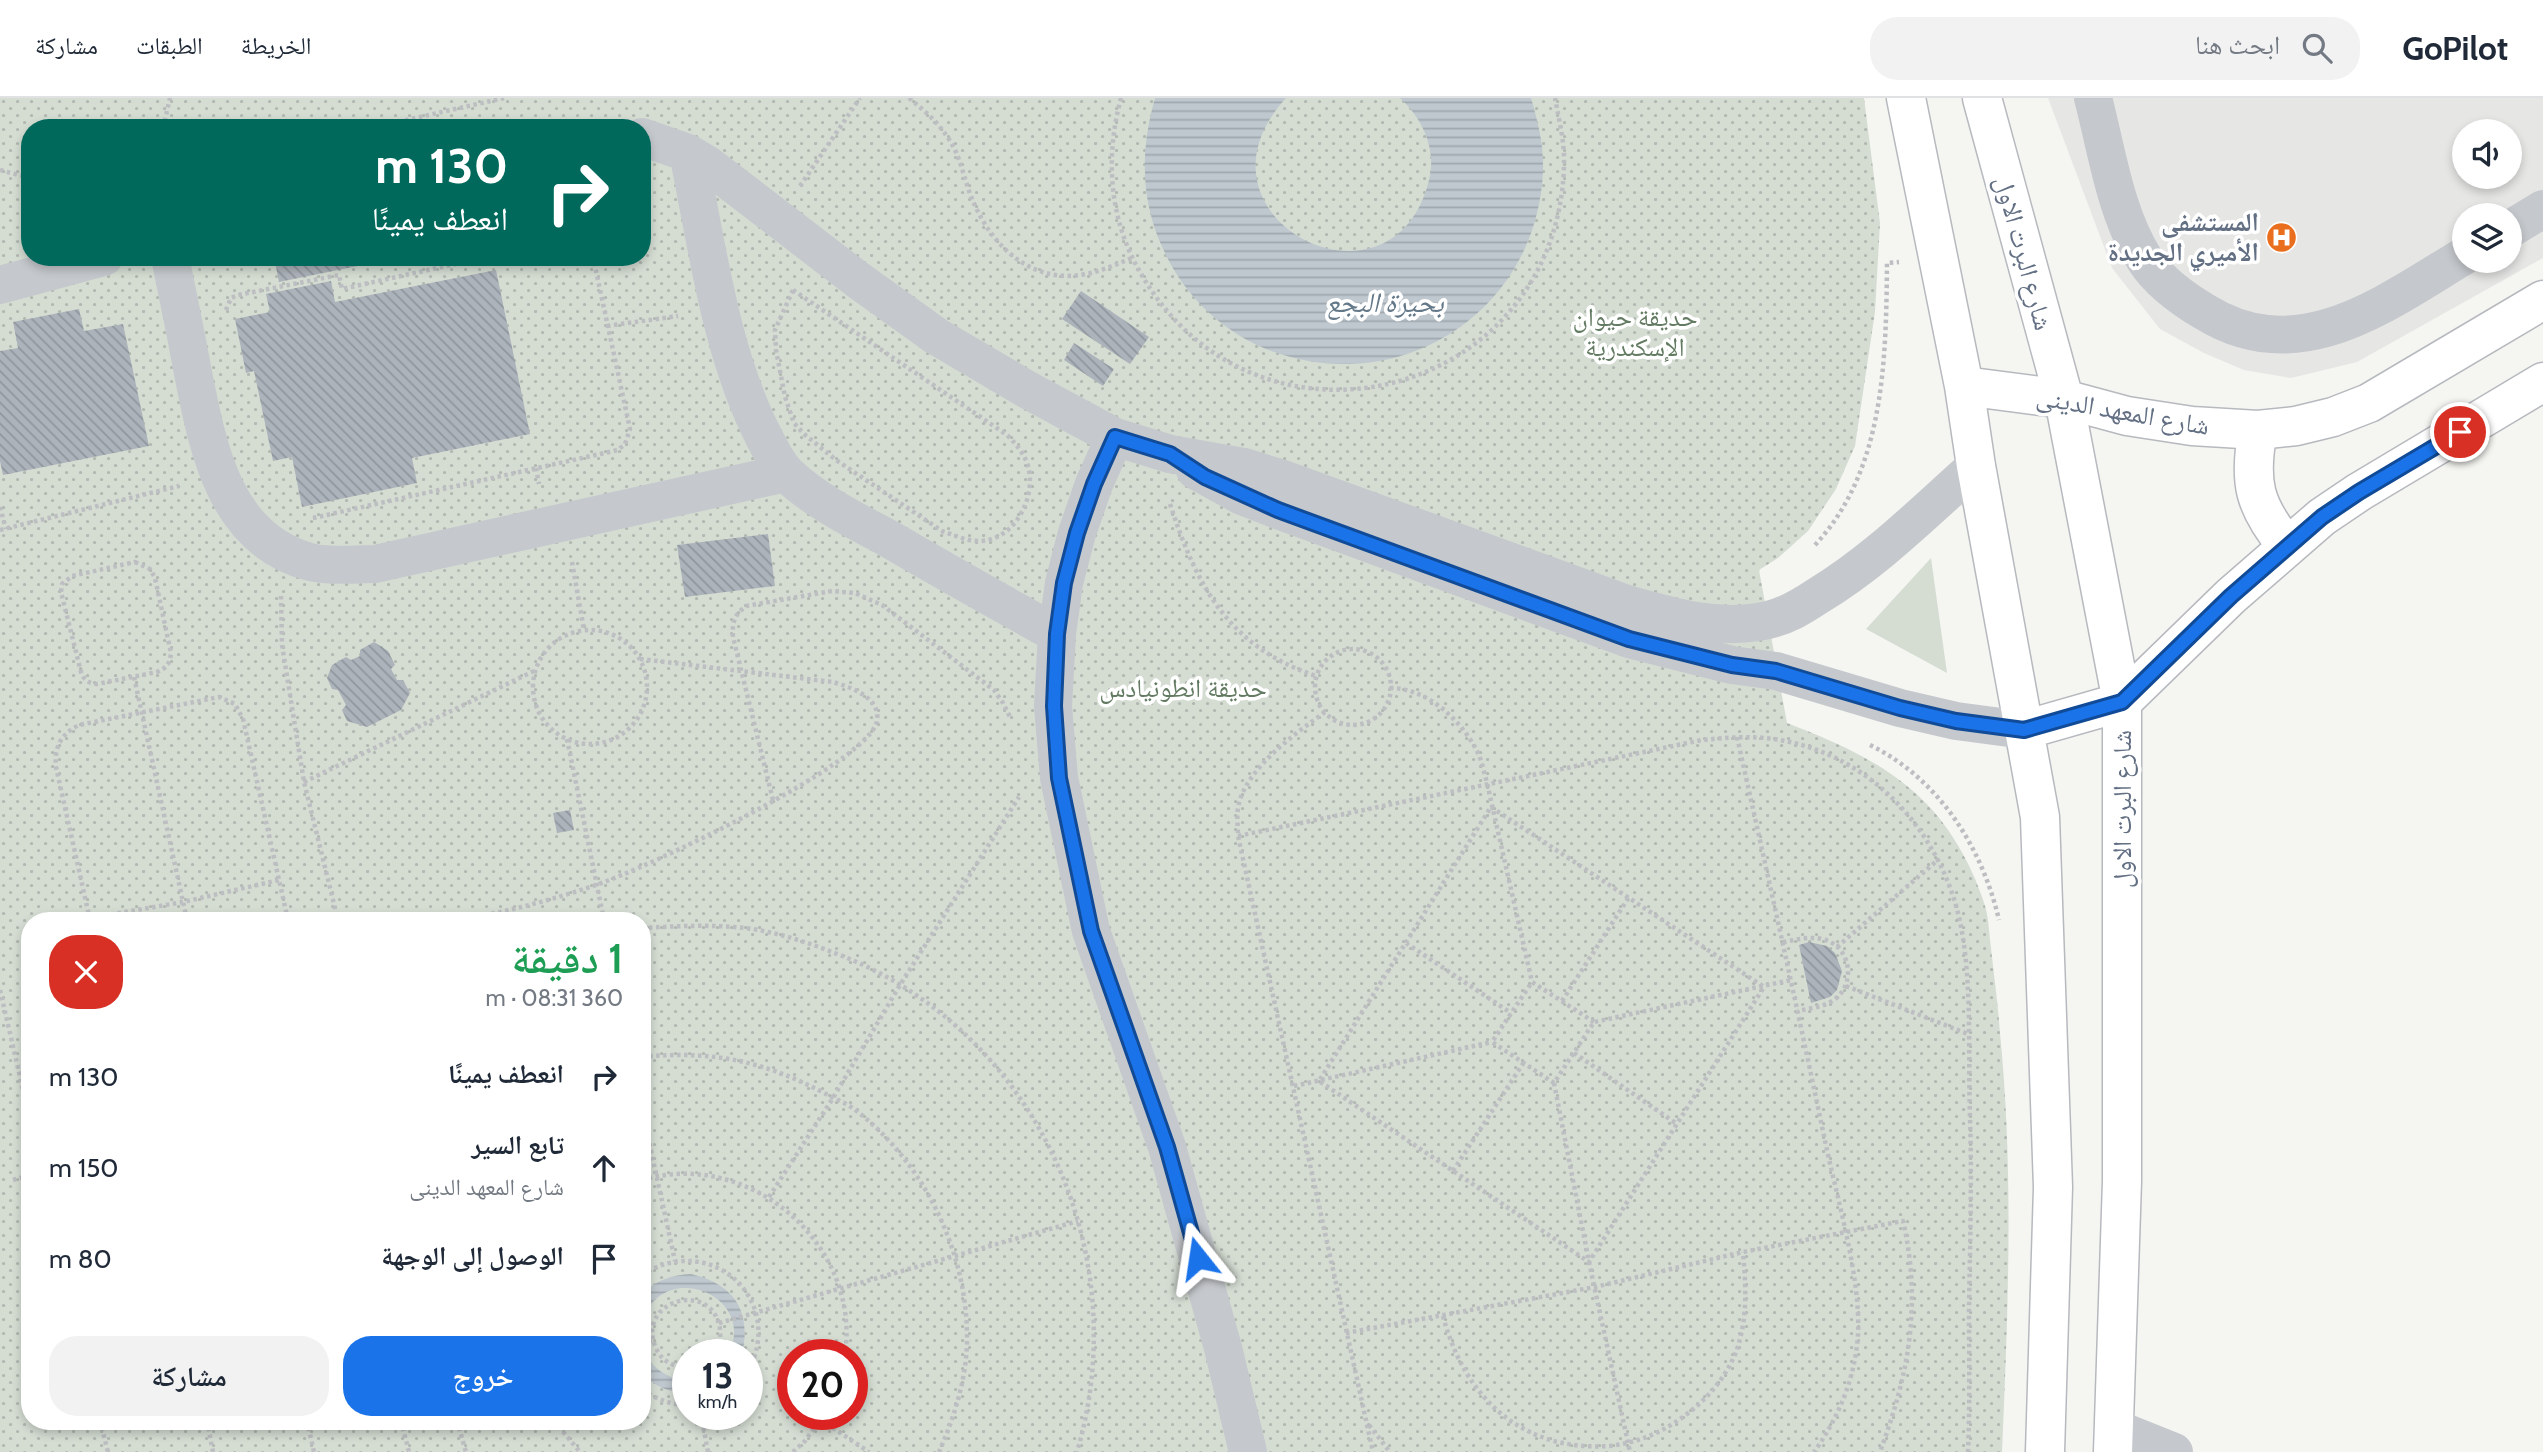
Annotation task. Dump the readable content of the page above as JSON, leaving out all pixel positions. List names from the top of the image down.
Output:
{
  "streets": {
    "main road": ["شارع البرت الاول", "شارع المعهد الدينى"]
  },
  "crossings": [
    ["شارع البرت الاول", "شارع المعهد الدينى"]
  ],
  "water": ["بحيرة البجع"],
  "parks": ["حديقة حيوان الإسكندرية", "حديقة انطونيادس"],
  "places": {
    "hospital": ["المستشفى الأميري الجديدة"]
  },
  "page": {
    "header": "GoPilot",
    "search": "ابحث هنا",
    "nav": ["الخريطة", "الطبقات", "مشاركة"],
    "turn": ["130 m", "انعطف يمينًا"],
    "heading": ["1 دقيقة", "360 m · 08:31"],
    "list": [
      {
        "name": "انعطف يمينًا",
        "value": "130 m"
      },
      {
        "name": "تابع السير",
        "note": "شارع المعهد الدينى",
        "value": "150 m"
      },
      {
        "name": "الوصول إلى الوجهة",
        "value": "80 m"
      }
    ],
    "buttons": ["خروج", "مشاركة"],
    "speed": "13 km/h",
    "limit": "20"
  }
}
